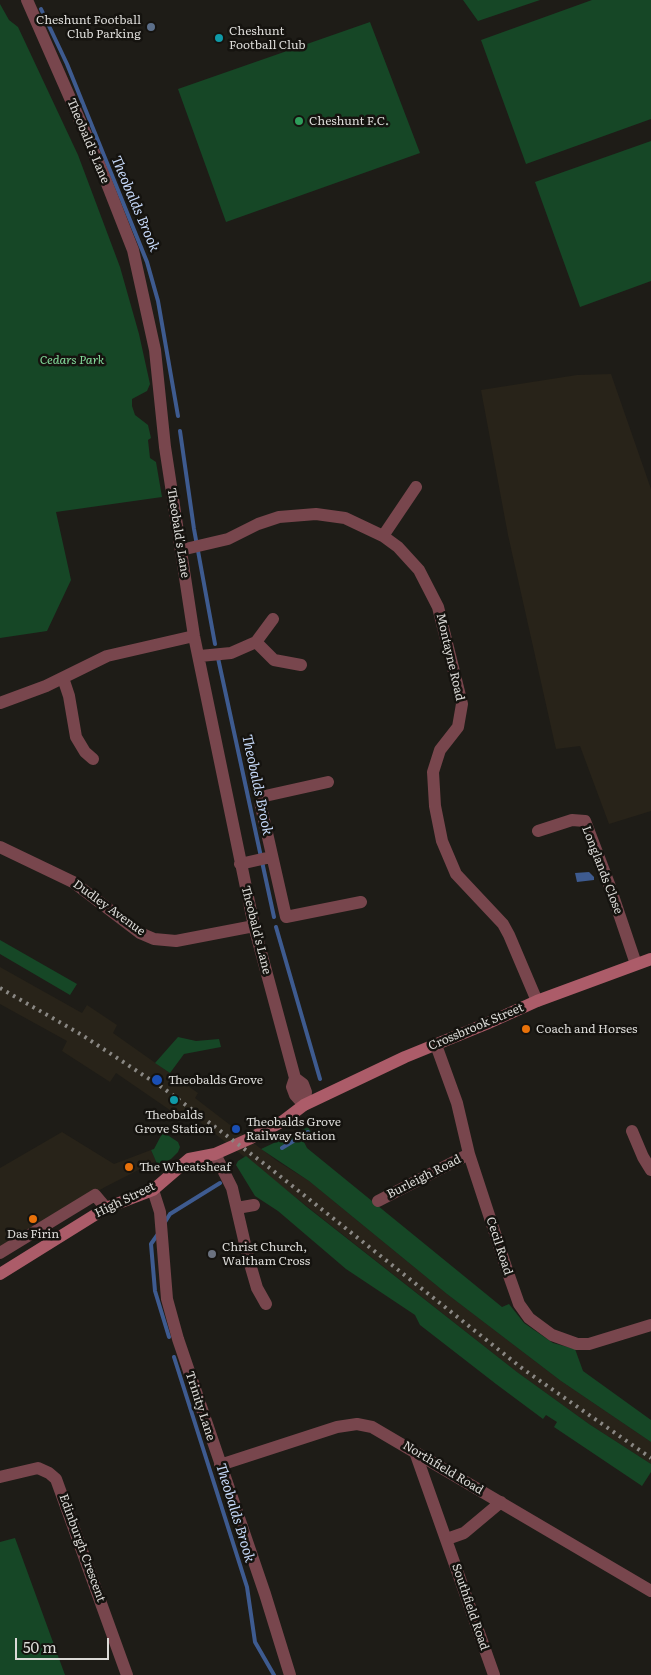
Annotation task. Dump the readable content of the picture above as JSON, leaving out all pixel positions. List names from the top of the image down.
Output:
{
  "streets": {
    "main road": ["Crossbrook Street", "High Street"],
    "street": [
      "Theobald's Lane",
      "Montayne Road",
      "Longlands Close",
      "Dudley Avenue",
      "Burleigh Road",
      "Cecil Road",
      "Trinity Lane",
      "Northfield Road",
      "Edinburgh Crescent",
      "Southfield Road"
    ]
  },
  "crossings": [
    ["Theobald's Lane", "Montayne Road"],
    ["Theobald's Lane", "Dudley Avenue"],
    ["Theobald's Lane", "Crossbrook Street"],
    ["Theobald's Lane", "High Street"],
    ["Montayne Road", "Crossbrook Street"],
    ["Longlands Close", "Crossbrook Street"],
    ["Crossbrook Street", "High Street"],
    ["Crossbrook Street", "Cecil Road"],
    ["Burleigh Road", "Cecil Road"],
    ["High Street", "Trinity Lane"],
    ["Trinity Lane", "Northfield Road"],
    ["Northfield Road", "Southfield Road"]
  ],
  "water": ["Theobalds Brook"],
  "parks": ["Cedars Park"],
  "places": [
    "Cheshunt Football Club Parking",
    "Cheshunt Football Club",
    "Cheshunt F.C.",
    "Coach and Horses",
    "Theobalds Grove",
    "Theobalds Grove Station",
    "Theobalds Grove Railway Station",
    "The Wheatsheaf",
    "Das Firin",
    "Christ Church, Waltham Cross"
  ],
  "scale_bar": "50 m"
}
